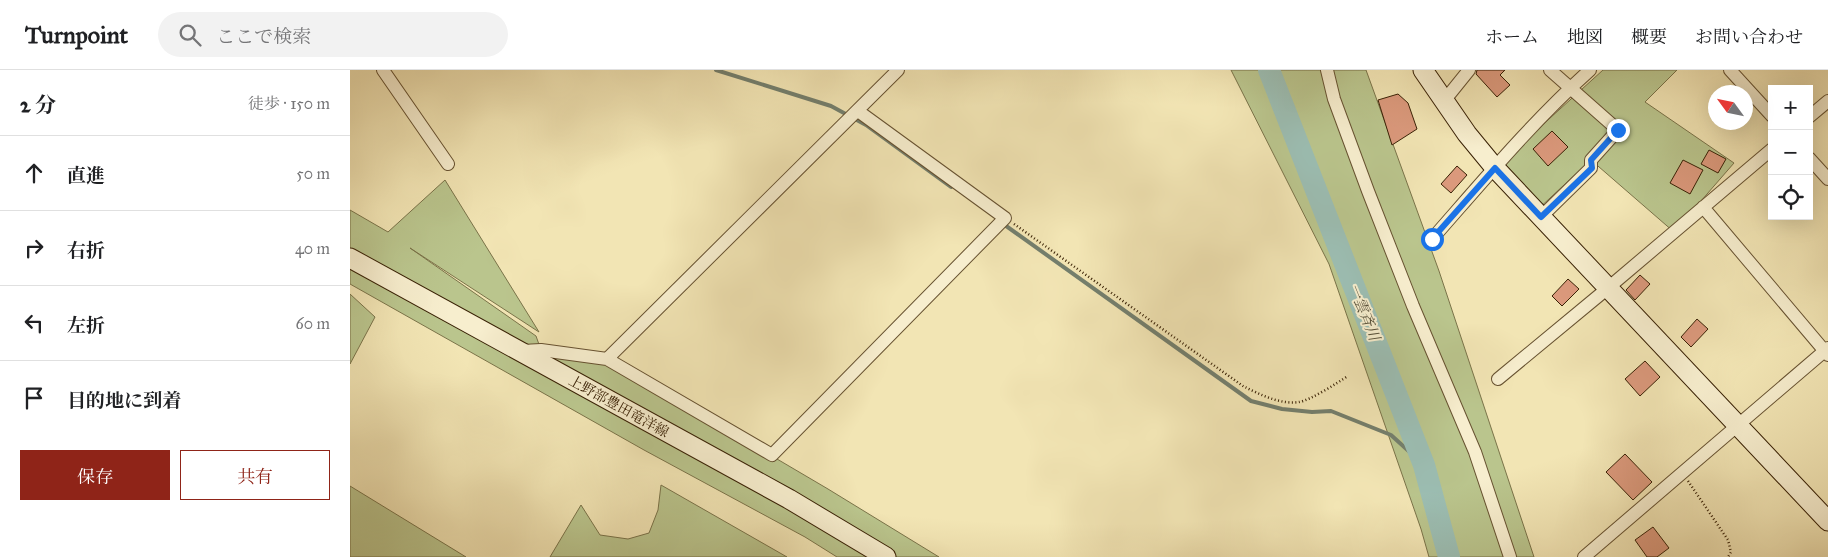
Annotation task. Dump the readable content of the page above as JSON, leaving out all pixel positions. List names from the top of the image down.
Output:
{
  "streets": {
    "street": ["上野部豊田竜洋線"]
  },
  "water": ["一雲斉川"],
  "north": "top left",
  "page": {
    "header": "Turnpoint",
    "search": "ここで検索",
    "nav": [
      "ホーム",
      "地図",
      "概要",
      "お問い合わせ"
    ],
    "heading": ["2 分", "徒歩 · 150 m"],
    "map_buttons": ["+", "−"],
    "list": [
      ["直進", "50 m"],
      ["右折", "40 m"],
      ["左折", "60 m"],
      "目的地に到着"
    ],
    "buttons": ["保存", "共有"]
  }
}
